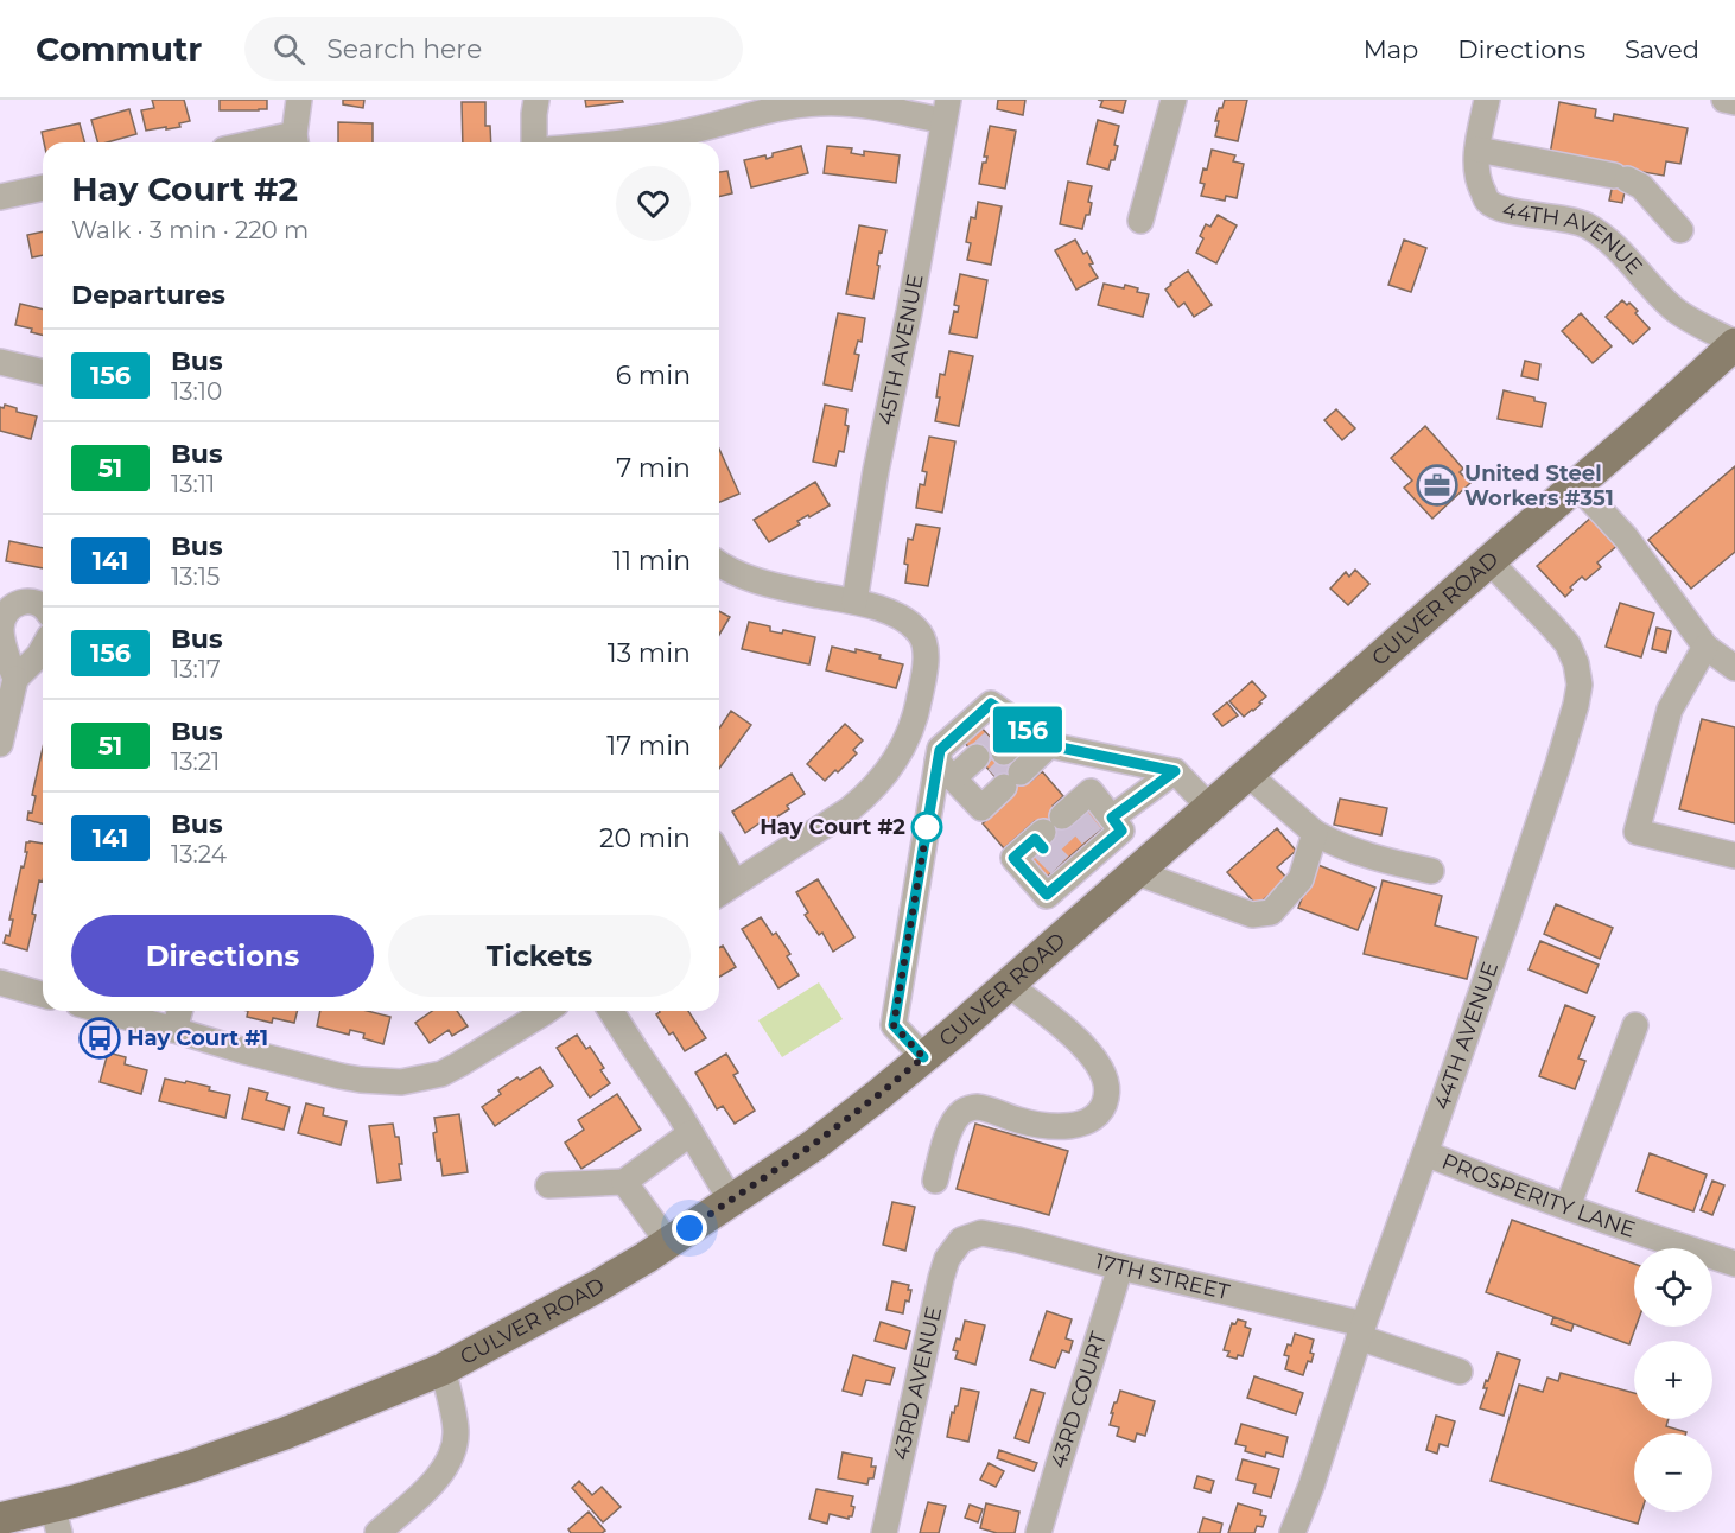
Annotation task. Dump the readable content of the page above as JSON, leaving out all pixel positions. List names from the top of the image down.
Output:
{
  "streets": {
    "main road": ["CULVER ROAD"],
    "street": [
      "44TH AVENUE",
      "45TH AVENUE",
      "PROSPERITY LANE",
      "17TH STREET",
      "43RD AVENUE",
      "43RD COURT"
    ]
  },
  "crossings": [
    ["44TH AVENUE", "CULVER ROAD"],
    ["44TH AVENUE", "PROSPERITY LANE"],
    ["44TH AVENUE", "17TH STREET"],
    ["17TH STREET", "43RD AVENUE"],
    ["17TH STREET", "43RD COURT"]
  ],
  "places": {
    "office": ["United Steel Workers #351"],
    "other": ["Hay Court #2"],
    "bus stop": ["Hay Court #1"]
  },
  "lines": ["bus line 156"],
  "page": {
    "header": "Commutr",
    "search": "Search here",
    "nav": ["Map", "Directions", "Saved"],
    "on_map": "156",
    "heading": [
      ["Hay Court #2", "Walk · 3 min · 220 m"],
      "Departures"
    ],
    "list": [
      {
        "mark": "156",
        "name": "Bus",
        "note": "13:10",
        "value": "6 min"
      },
      {
        "mark": "51",
        "name": "Bus",
        "note": "13:11",
        "value": "7 min"
      },
      {
        "mark": "141",
        "name": "Bus",
        "note": "13:15",
        "value": "11 min"
      },
      {
        "mark": "156",
        "name": "Bus",
        "note": "13:17",
        "value": "13 min"
      },
      {
        "mark": "51",
        "name": "Bus",
        "note": "13:21",
        "value": "17 min"
      },
      {
        "mark": "141",
        "name": "Bus",
        "note": "13:24",
        "value": "20 min"
      }
    ],
    "buttons": ["Directions", "Tickets"],
    "map_buttons": ["+", "−"]
  }
}
